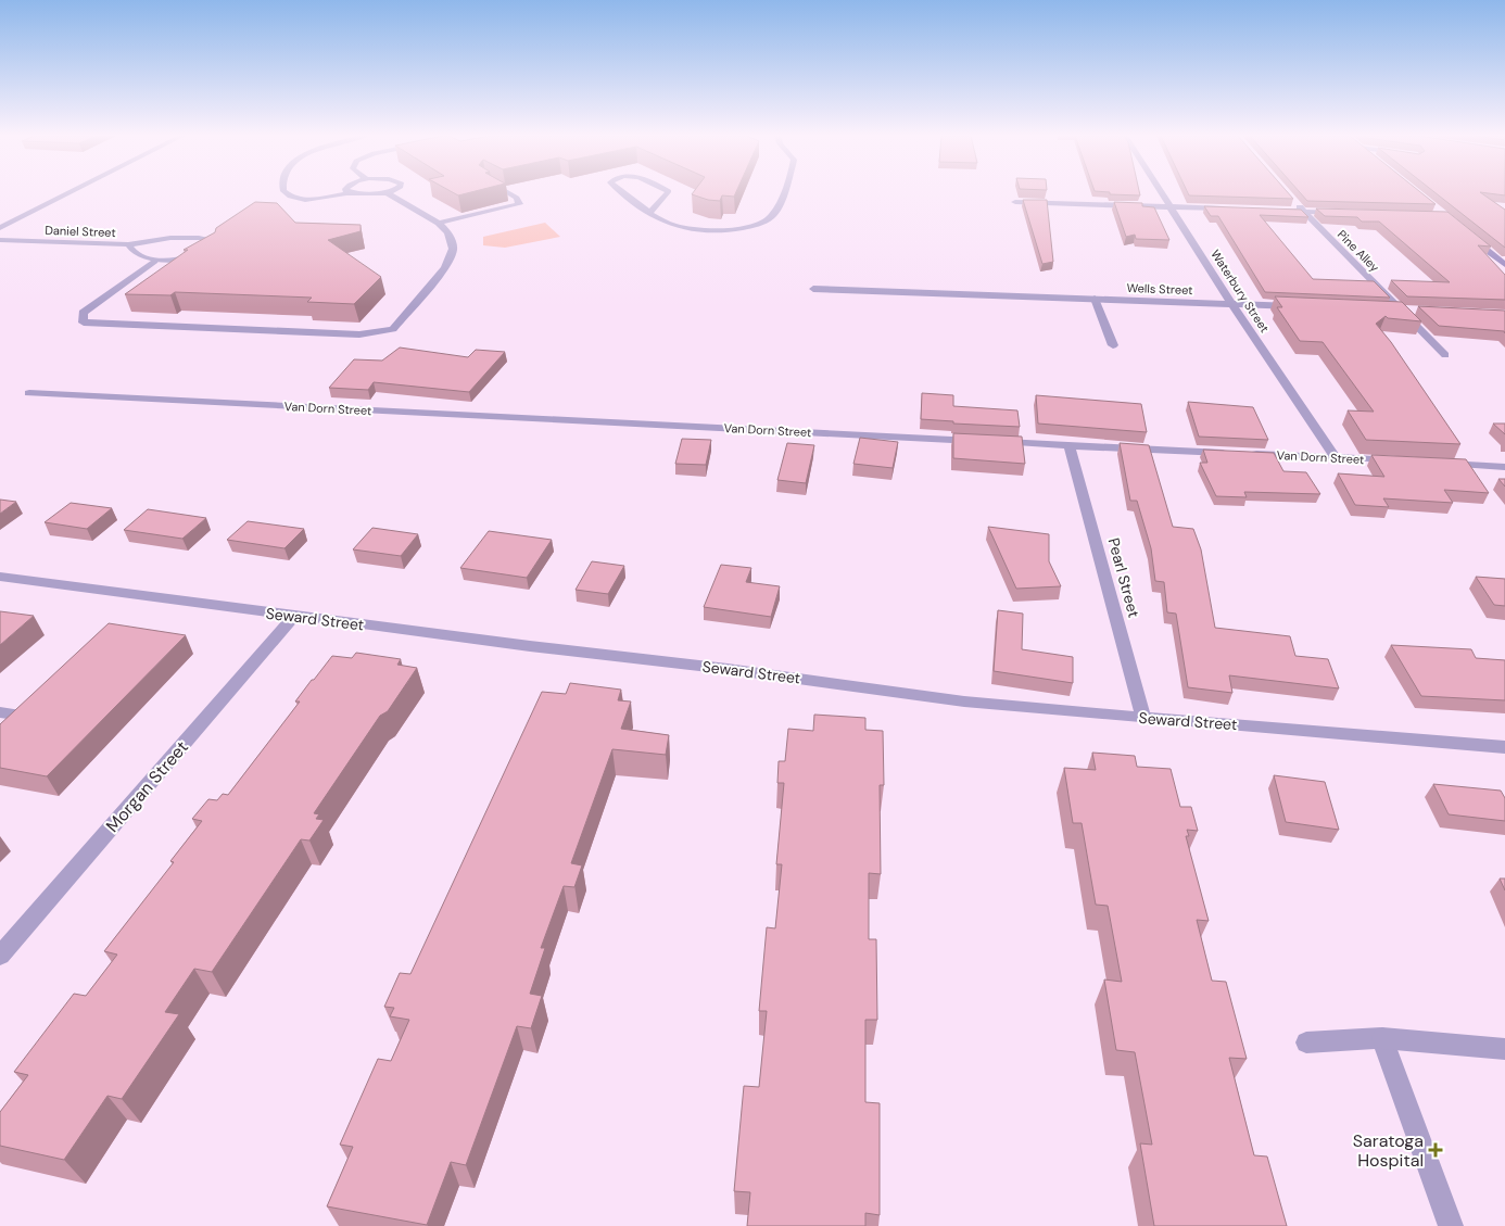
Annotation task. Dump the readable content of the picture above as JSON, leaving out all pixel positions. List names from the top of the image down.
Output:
{
  "streets": {
    "street": [
      "Daniel Street",
      "Pine Alley",
      "Wells Street",
      "Waterbury Street",
      "Van Dorn Street",
      "Pearl Street",
      "Seward Street",
      "Morgan Street"
    ]
  },
  "crossings": [
    ["Wells Street", "Waterbury Street"],
    ["Waterbury Street", "Van Dorn Street"],
    ["Van Dorn Street", "Pearl Street"],
    ["Pearl Street", "Seward Street"],
    ["Seward Street", "Morgan Street"]
  ],
  "places": {
    "health": ["Saratoga Hospital"]
  }
}
